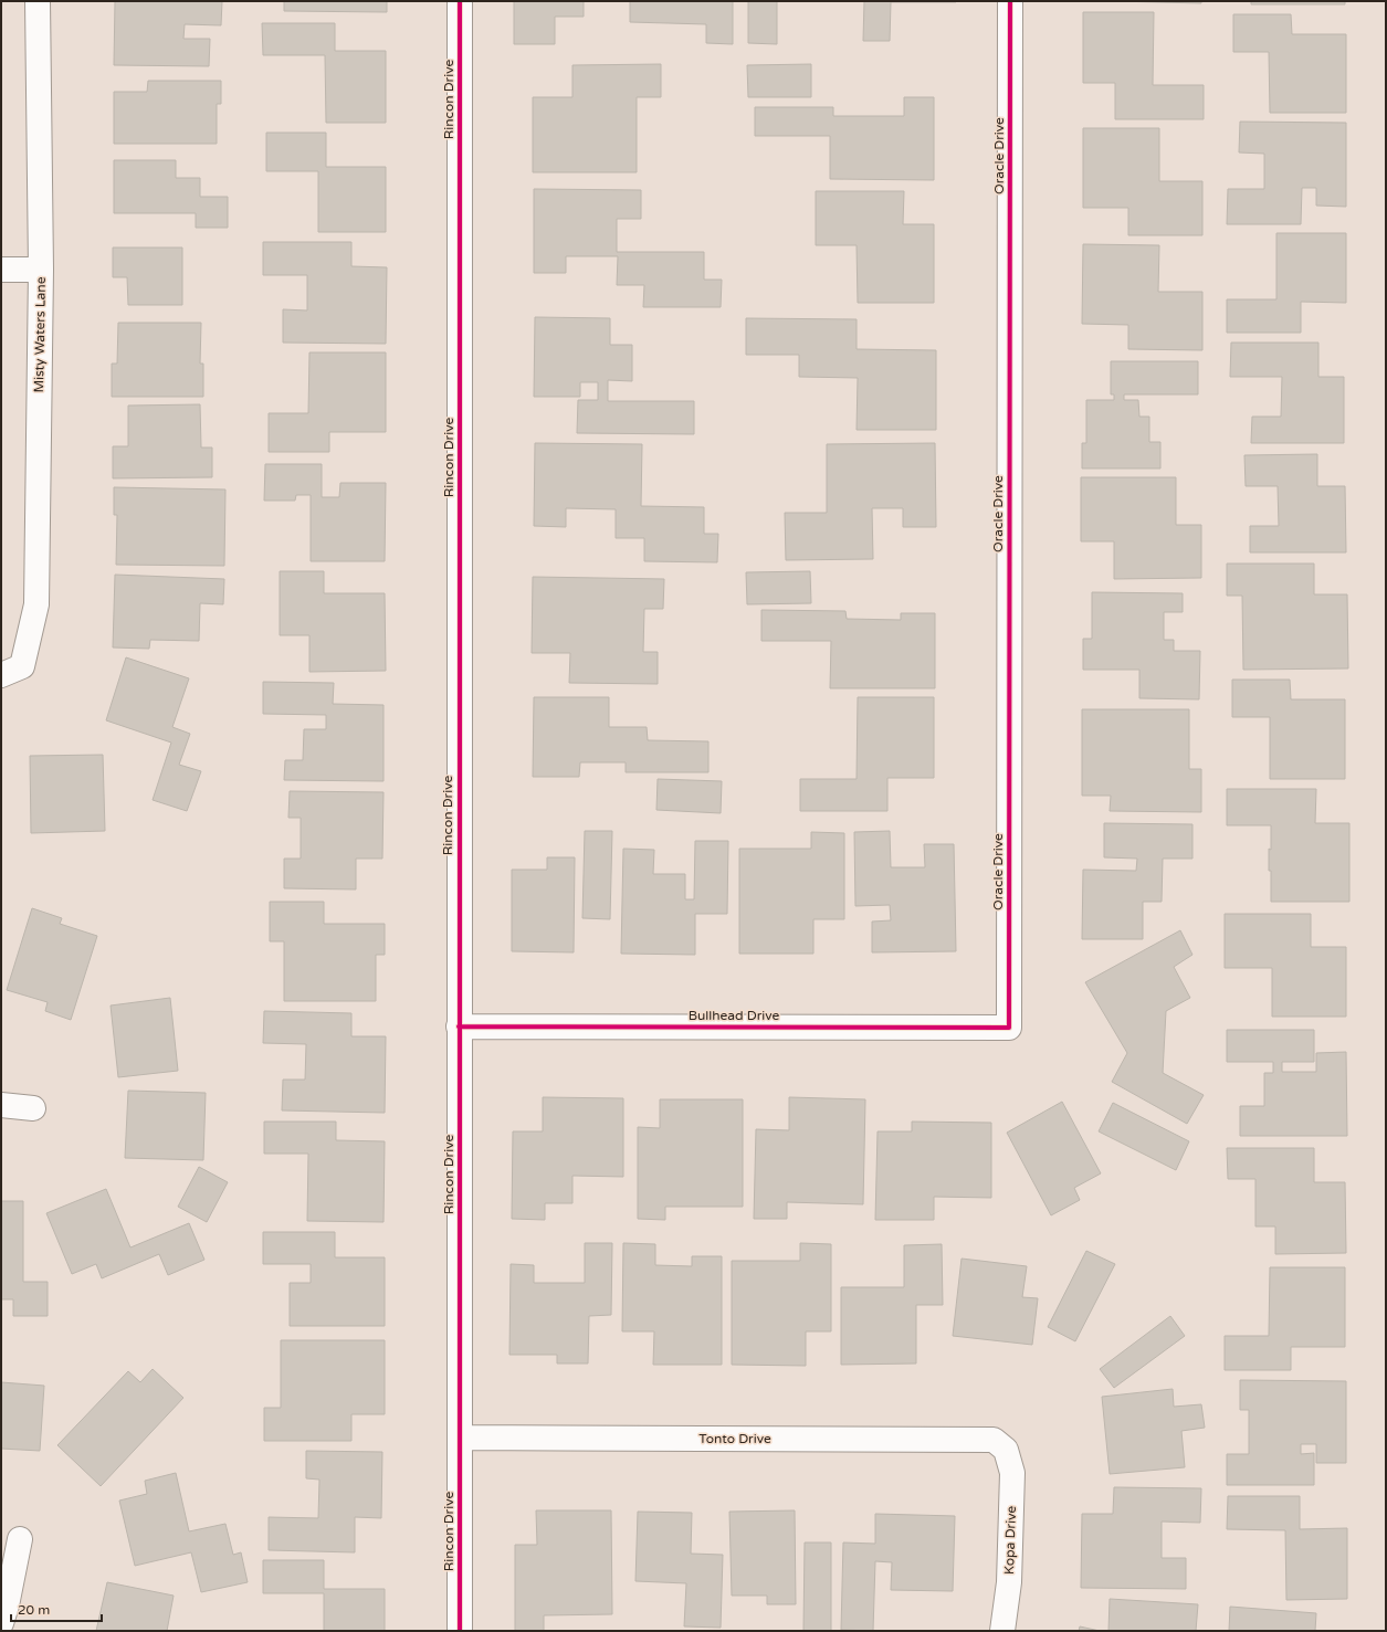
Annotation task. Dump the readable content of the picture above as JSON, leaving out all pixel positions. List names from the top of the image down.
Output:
{
  "streets": {
    "street": [
      "Rincon Drive",
      "Oracle Drive",
      "Misty Waters Lane",
      "Bullhead Drive",
      "Tonto Drive",
      "Kopa Drive"
    ]
  },
  "crossings": [
    ["Rincon Drive", "Bullhead Drive"],
    ["Rincon Drive", "Tonto Drive"],
    ["Oracle Drive", "Bullhead Drive"],
    ["Tonto Drive", "Kopa Drive"]
  ],
  "scale_bar": "20 m"
}
